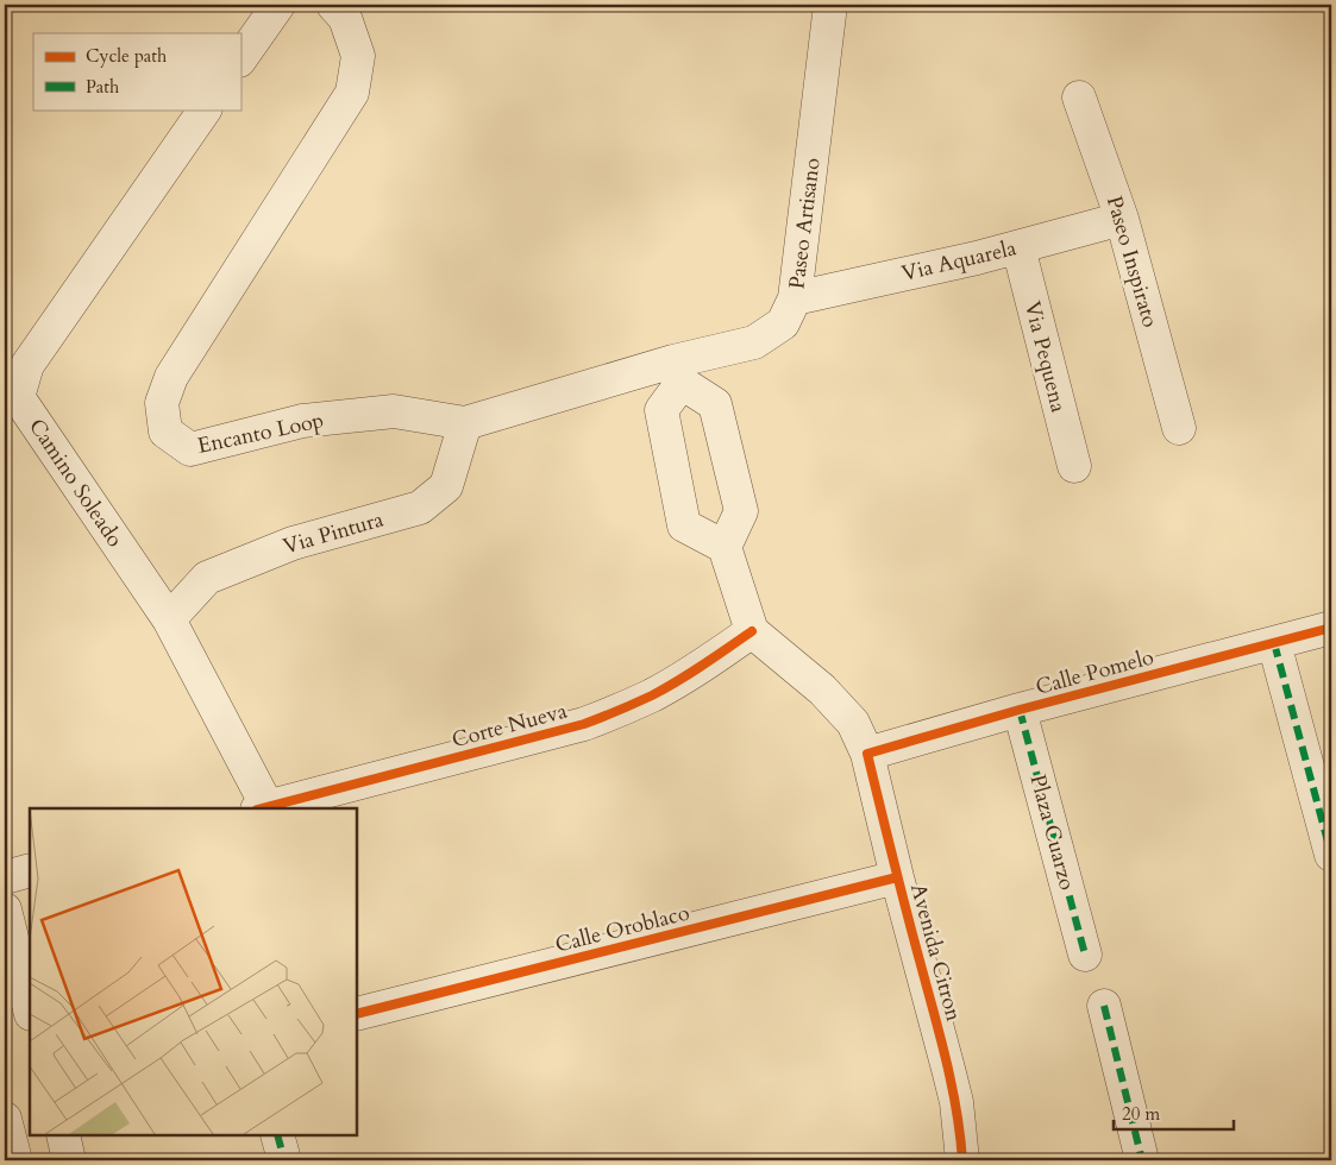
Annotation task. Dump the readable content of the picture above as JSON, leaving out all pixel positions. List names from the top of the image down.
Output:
{
  "streets": {
    "street": [
      "Paseo Artisano",
      "Via Aquarela",
      "Paseo Inspirato",
      "Via Pequena",
      "Encanto Loop",
      "Camino Soleado",
      "Via Pintura",
      "Calle Pomelo",
      "Corte Nueva",
      "Plaza Cuarzo",
      "Calle Oroblaco",
      "Avenida Citron"
    ]
  },
  "crossings": [
    ["Paseo Artisano", "Via Aquarela"],
    ["Paseo Artisano", "Encanto Loop"],
    ["Via Aquarela", "Paseo Inspirato"],
    ["Via Aquarela", "Via Pequena"],
    ["Encanto Loop", "Via Pintura"],
    ["Camino Soleado", "Via Pintura"],
    ["Camino Soleado", "Corte Nueva"],
    ["Calle Pomelo", "Plaza Cuarzo"],
    ["Calle Pomelo", "Avenida Citron"],
    ["Corte Nueva", "Avenida Citron"],
    ["Calle Oroblaco", "Avenida Citron"]
  ],
  "legend": ["Cycle path", "Path"],
  "scale_bar": "20 m"
}
